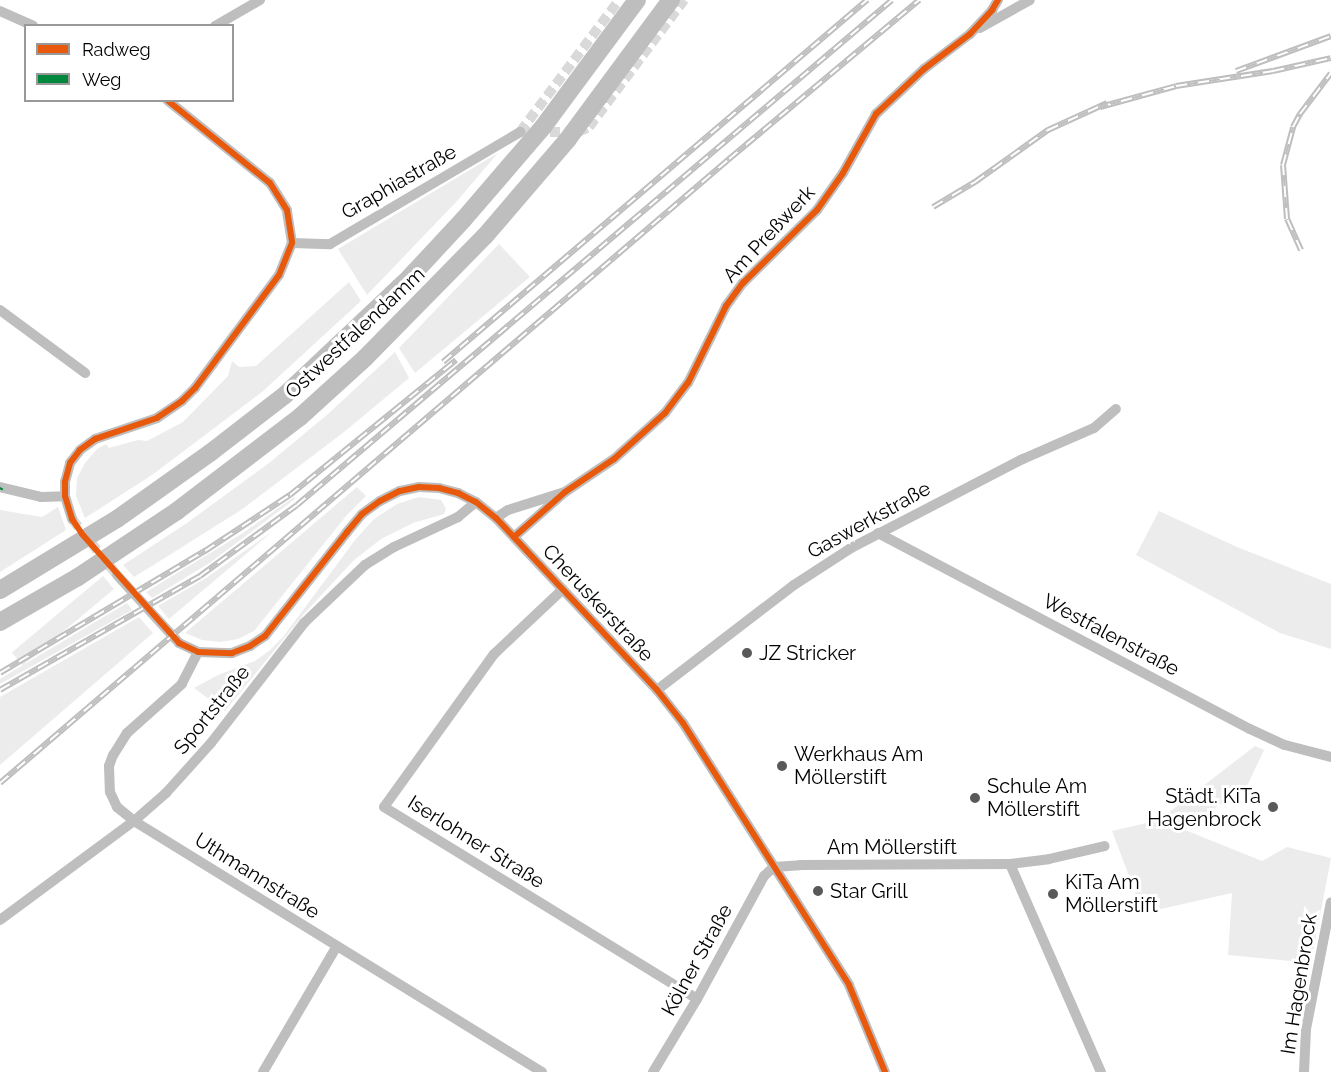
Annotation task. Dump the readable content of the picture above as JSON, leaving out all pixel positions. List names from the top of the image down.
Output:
{
  "streets": {
    "highway": ["Ostwestfalendamm"],
    "street": [
      "Graphiastraße",
      "Am Preßwerk",
      "Gaswerkstraße",
      "Cheruskerstraße",
      "Westfalenstraße",
      "Sportstraße",
      "Iserlohner Straße",
      "Am Möllerstift",
      "Uthmannstraße",
      "Kölner Straße",
      "Im Hagenbrock"
    ]
  },
  "crossings": [
    ["Am Preßwerk", "Cheruskerstraße"],
    ["Gaswerkstraße", "Cheruskerstraße"],
    ["Gaswerkstraße", "Westfalenstraße"],
    ["Cheruskerstraße", "Sportstraße"],
    ["Cheruskerstraße", "Iserlohner Straße"],
    ["Cheruskerstraße", "Am Möllerstift"],
    ["Cheruskerstraße", "Uthmannstraße"],
    ["Cheruskerstraße", "Kölner Straße"],
    ["Sportstraße", "Uthmannstraße"],
    ["Iserlohner Straße", "Kölner Straße"],
    ["Am Möllerstift", "Kölner Straße"]
  ],
  "places": [
    "JZ Stricker",
    "Werkhaus Am Möllerstift",
    "Schule Am Möllerstift",
    "Städt. KiTa Hagenbrock",
    "Star Grill",
    "KiTa Am Möllerstift"
  ],
  "legend": ["Radweg", "Weg"]
}
